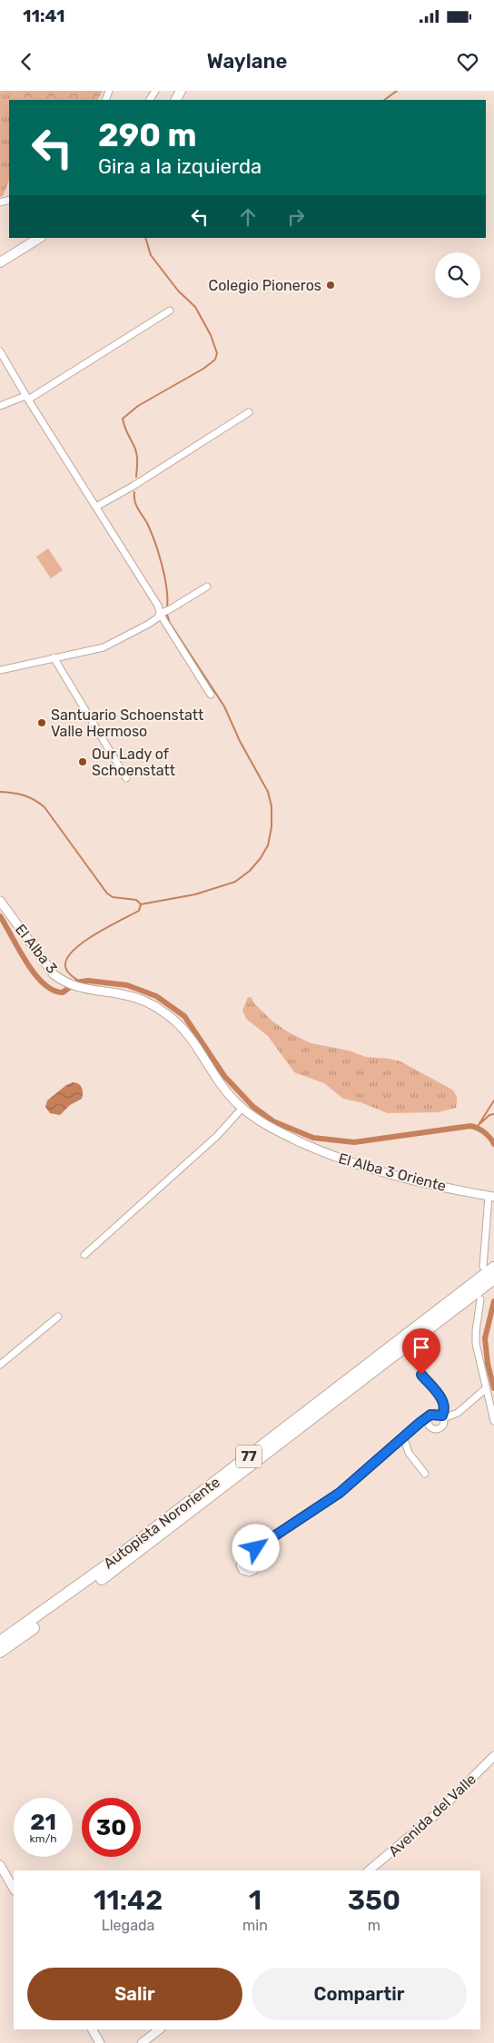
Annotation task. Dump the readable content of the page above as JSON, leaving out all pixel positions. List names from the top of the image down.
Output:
{
  "streets": {
    "highway": ["77", "Autopista Nororiente"],
    "street": ["El Alba 3", "El Alba 3 Oriente", "Avenida del Valle"]
  },
  "crossings": [
    ["El Alba 3", "El Alba 3 Oriente"]
  ],
  "places": ["Colegio Pioneros", "Santuario Schoenstatt Valle Hermoso", "Our Lady of Schoenstatt"],
  "page": {
    "status": "11:41",
    "header": "Waylane",
    "turn": ["290 m", "Gira a la izquierda"],
    "speed": "21 km/h",
    "limit": "30",
    "eta": [
      "11:42",
      "Llegada",
      "1",
      "min",
      "350",
      "m"
    ],
    "buttons": ["Salir", "Compartir"]
  }
}
